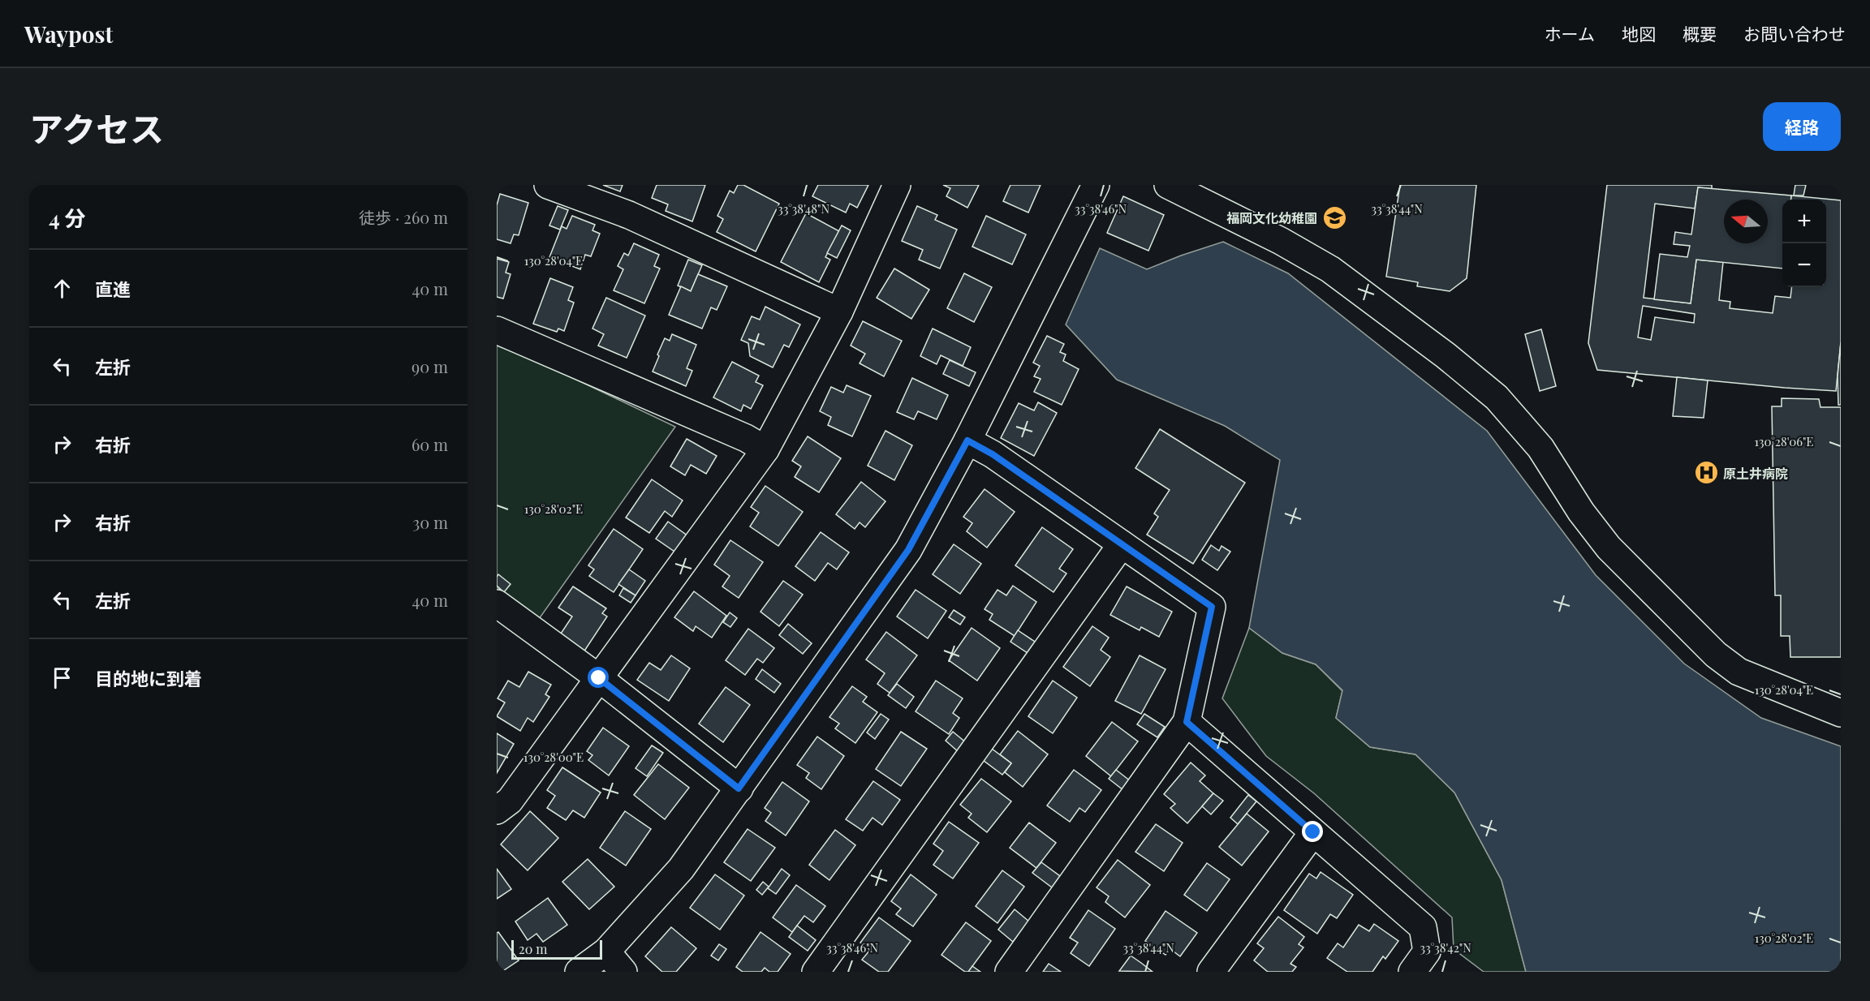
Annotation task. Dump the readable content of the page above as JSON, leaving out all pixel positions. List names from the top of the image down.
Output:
{
  "places": {
    "school or university": ["福岡文化幼稚園"],
    "hospital": ["原土井病院"]
  },
  "scale_bar": "20 m",
  "north": "left",
  "page": {
    "header": "Waypost",
    "nav": [
      "ホーム",
      "地図",
      "概要",
      "お問い合わせ"
    ],
    "title": "アクセス",
    "buttons": "経路",
    "heading": ["4 分", "徒歩 · 260 m"],
    "map_buttons": ["+", "−"],
    "list": [
      ["直進", "40 m"],
      ["左折", "90 m"],
      ["右折", "60 m"],
      ["右折", "30 m"],
      ["左折", "40 m"],
      "目的地に到着"
    ],
    "scale": "20 m"
  },
  "coordinates": [
    "33°38'48\"N",
    "33°38'46\"N",
    "33°38'44\"N",
    "130°28'04\"E",
    "130°28'06\"E",
    "130°28'02\"E",
    "130°28'00\"E",
    "33°38'42\"N"
  ]
}
